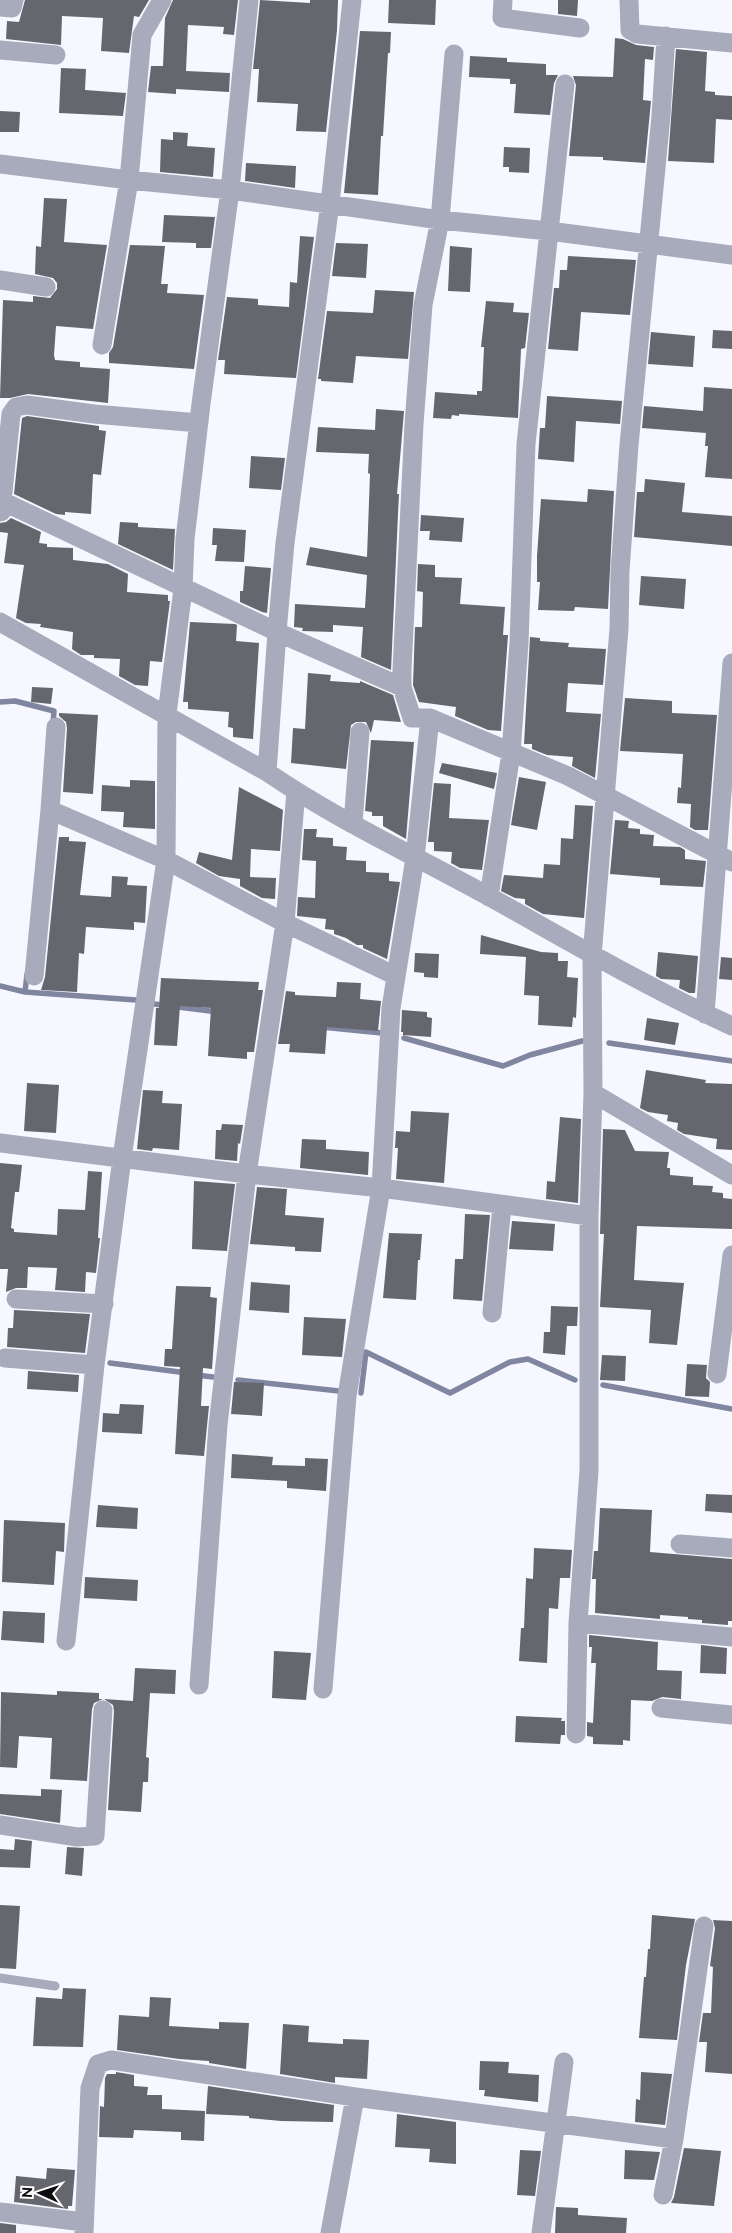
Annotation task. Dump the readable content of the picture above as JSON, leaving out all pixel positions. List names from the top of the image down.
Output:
{
  "north": "left"
}
